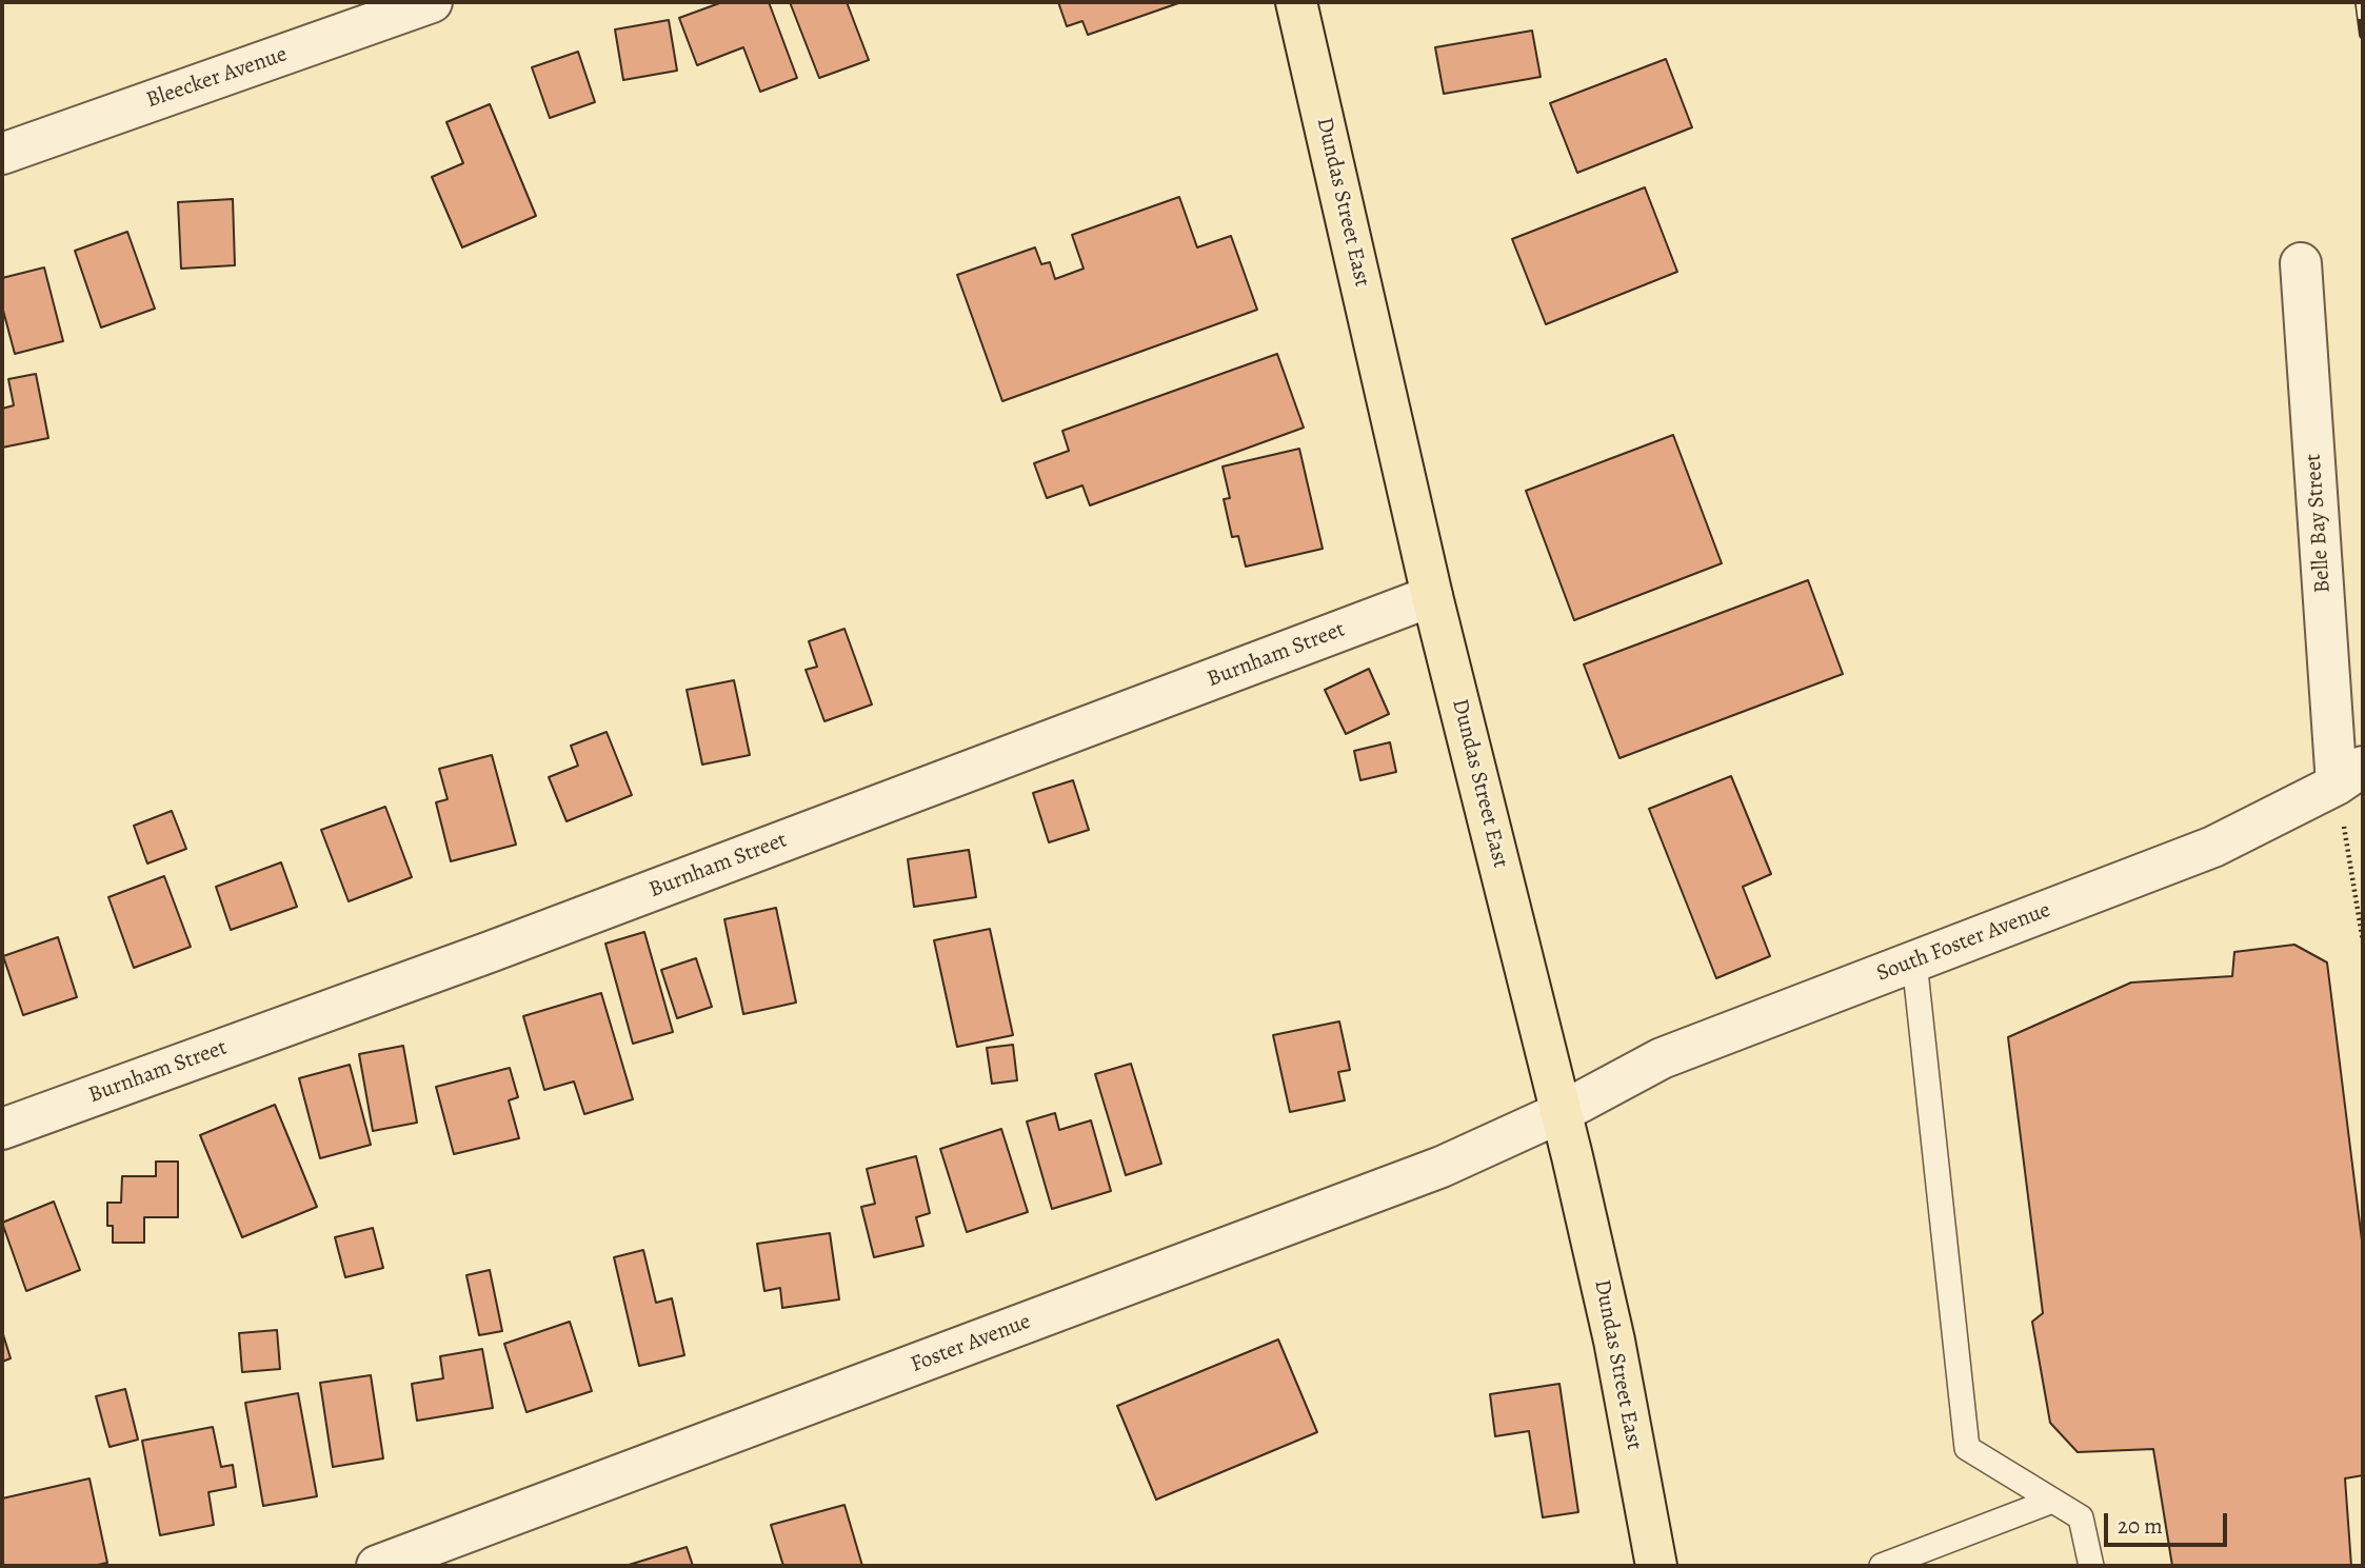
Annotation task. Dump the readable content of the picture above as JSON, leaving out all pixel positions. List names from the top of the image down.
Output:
{
  "streets": {
    "main road": ["Dundas Street East"],
    "street": [
      "Bleecker Avenue",
      "Belle Bay Street",
      "Burnham Street",
      "South Foster Avenue",
      "Foster Avenue"
    ]
  },
  "crossings": [
    ["Dundas Street East", "Burnham Street"],
    ["Dundas Street East", "South Foster Avenue"],
    ["Dundas Street East", "Foster Avenue"],
    ["Belle Bay Street", "South Foster Avenue"],
    ["South Foster Avenue", "Foster Avenue"]
  ],
  "scale_bar": "20 m"
}
